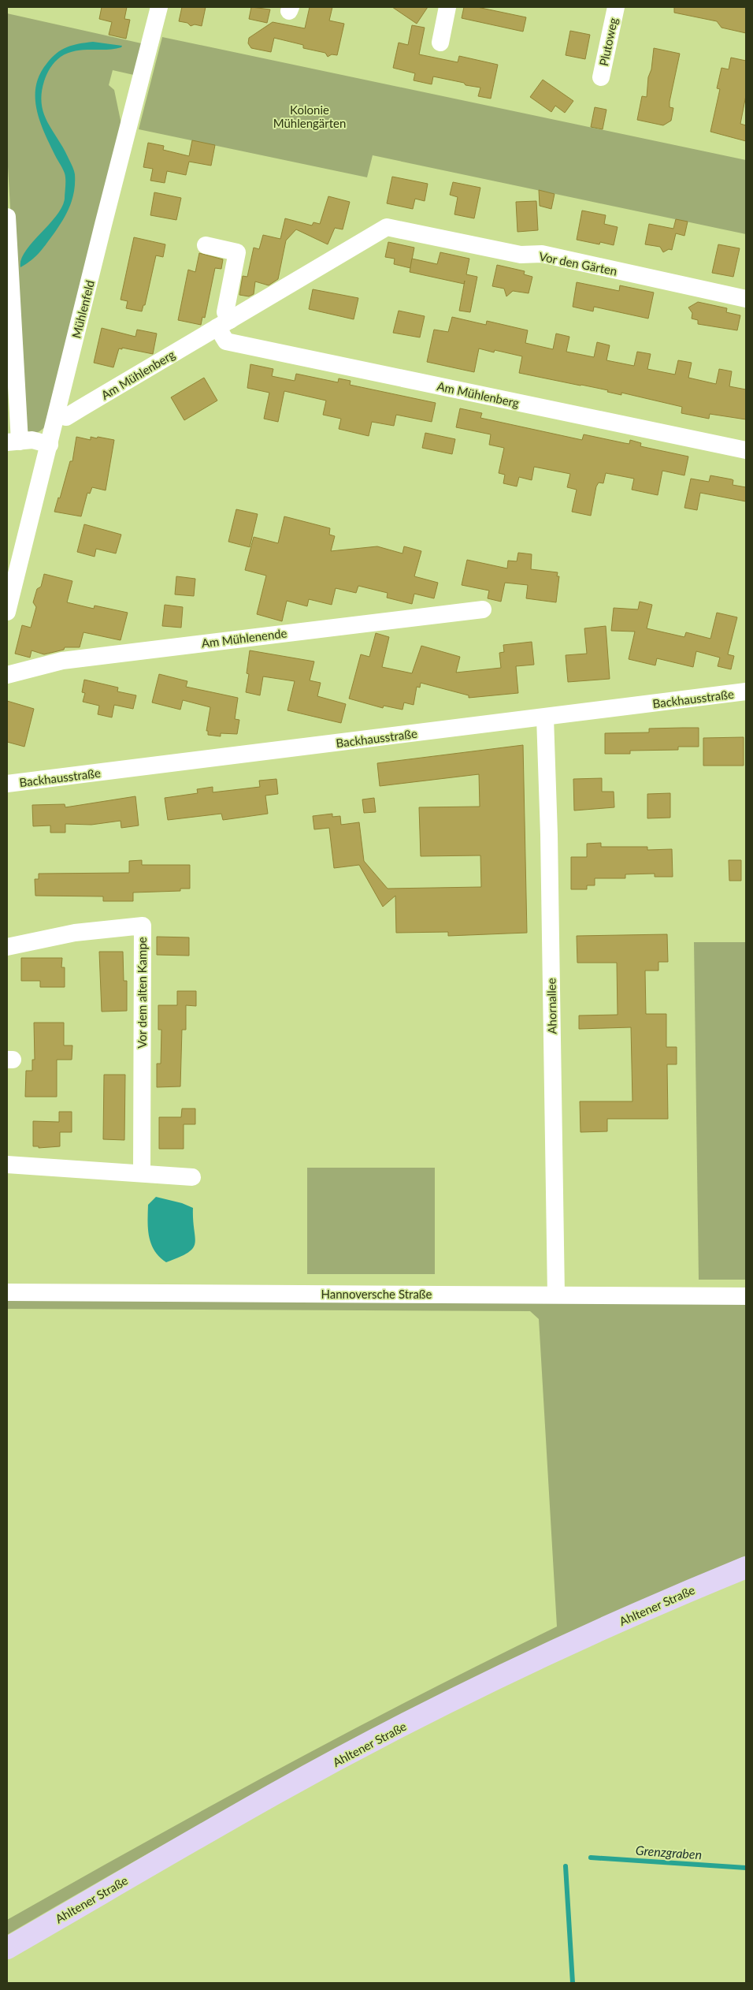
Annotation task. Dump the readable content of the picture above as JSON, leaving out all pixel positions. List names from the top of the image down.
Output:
{
  "streets": {
    "main road": ["Ahltener Straße"],
    "street": [
      "Plutoweg",
      "Vor den Gärten",
      "Mühlenfeld",
      "Am Mühlenberg",
      "Am Mühlenende",
      "Backhausstraße",
      "Vor dem alten Kampe",
      "Ahornallee",
      "Hannoversche Straße"
    ]
  },
  "crossings": [
    ["Vor den Gärten", "Am Mühlenberg"],
    ["Mühlenfeld", "Am Mühlenberg"],
    ["Backhausstraße", "Ahornallee"],
    ["Ahornallee", "Hannoversche Straße"]
  ],
  "water": ["Grenzgraben"],
  "parks": ["Kolonie Mühlengärten"]
}
